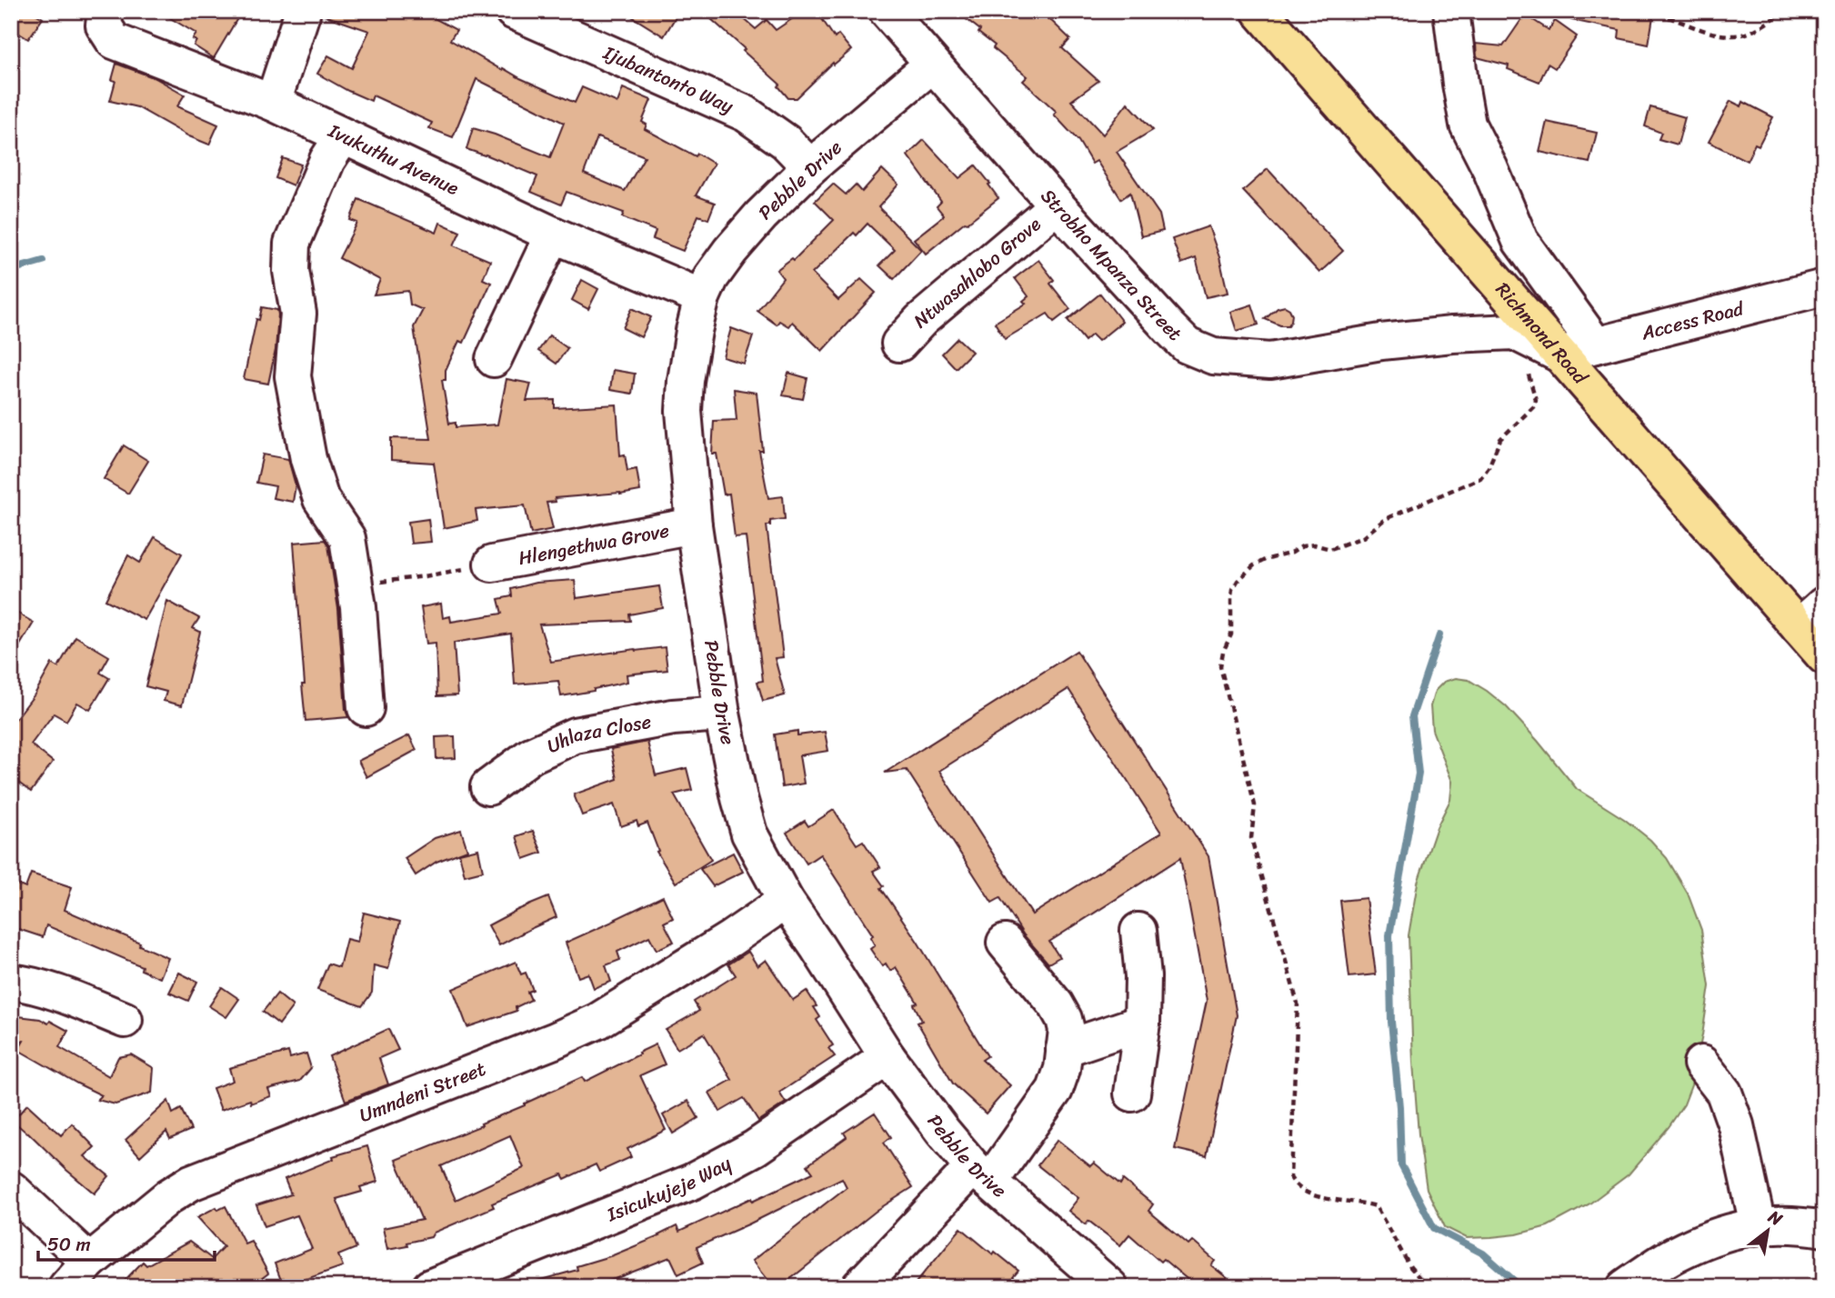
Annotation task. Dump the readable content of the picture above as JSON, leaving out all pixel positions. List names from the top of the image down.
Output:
{
  "streets": {
    "highway": ["Richmond Road"],
    "street": [
      "Ijubantonto Way",
      "Ivukuthu Avenue",
      "Pebble Drive",
      "Strobho Mpanza Street",
      "Ntwasahlobo Grove",
      "Access Road",
      "Hlengethwa Grove",
      "Uhlaza Close",
      "Umndeni Street",
      "Isicukujeje Way"
    ]
  },
  "crossings": [
    ["Ijubantonto Way", "Pebble Drive"],
    ["Ivukuthu Avenue", "Pebble Drive"],
    ["Pebble Drive", "Strobho Mpanza Street"],
    ["Pebble Drive", "Hlengethwa Grove"],
    ["Pebble Drive", "Uhlaza Close"],
    ["Pebble Drive", "Umndeni Street"],
    ["Pebble Drive", "Isicukujeje Way"],
    ["Strobho Mpanza Street", "Ntwasahlobo Grove"],
    ["Strobho Mpanza Street", "Access Road"],
    ["Strobho Mpanza Street", "Richmond Road"],
    ["Access Road", "Richmond Road"]
  ],
  "scale_bar": "50 m",
  "north": "top right"
}
